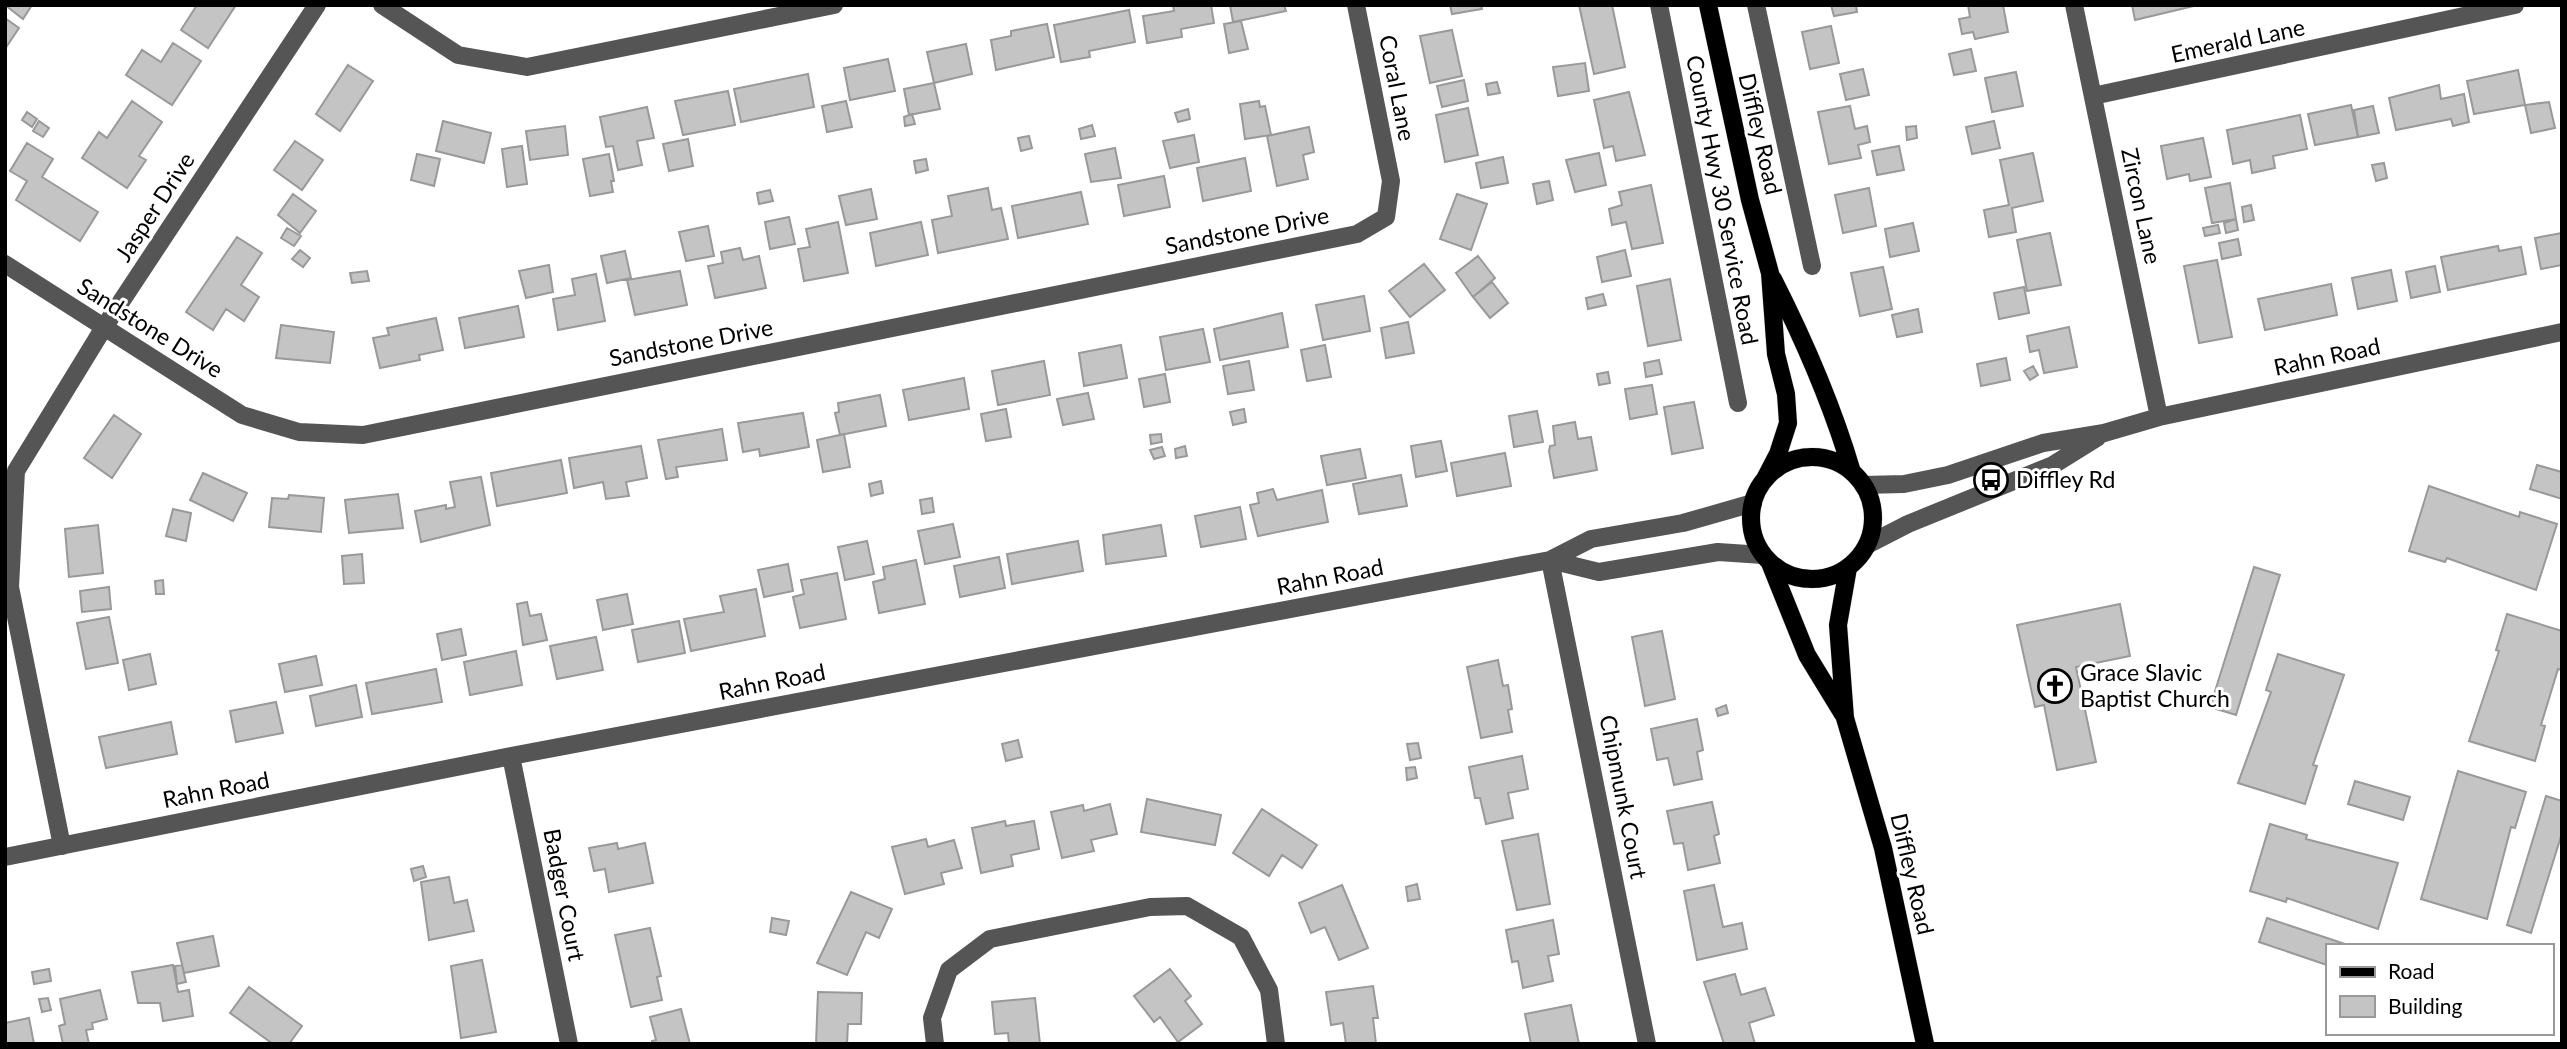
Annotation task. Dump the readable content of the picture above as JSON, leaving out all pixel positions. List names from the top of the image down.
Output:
{
  "streets": {
    "main road": ["Diffley Road"],
    "street": [
      "Emerald Lane",
      "Coral Lane",
      "County Hwy 30 Service Road",
      "Zircon Lane",
      "Jasper Drive",
      "Sandstone Drive",
      "Rahn Road",
      "Chipmunk Court",
      "Badger Court"
    ]
  },
  "crossings": [
    ["Emerald Lane", "Zircon Lane"],
    ["Coral Lane", "Sandstone Drive"],
    ["Diffley Road", "Rahn Road"],
    ["Zircon Lane", "Rahn Road"],
    ["Jasper Drive", "Sandstone Drive"],
    ["Jasper Drive", "Rahn Road"],
    ["Rahn Road", "Chipmunk Court"],
    ["Rahn Road", "Badger Court"]
  ],
  "places": {
    "bus stop": ["Diffley Rd"],
    "church": ["Grace Slavic Baptist Church"]
  },
  "legend": ["Road", "Building"]
}
